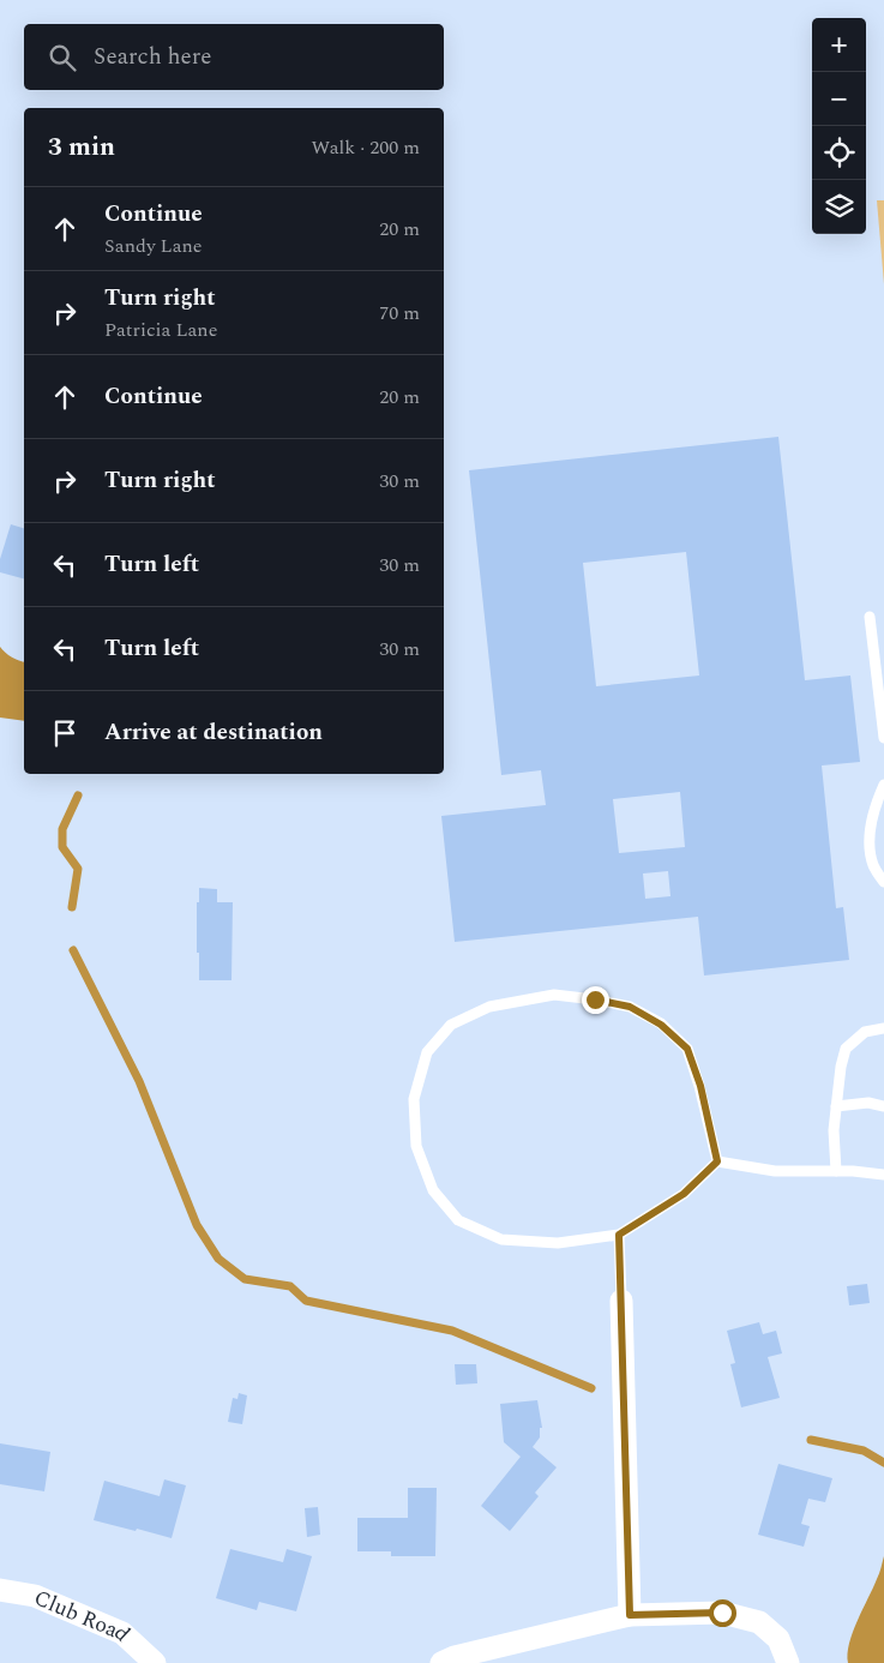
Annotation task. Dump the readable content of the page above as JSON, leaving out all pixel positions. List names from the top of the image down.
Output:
{
  "streets": {
    "street": ["Club Road"]
  },
  "page": {
    "map_buttons": ["+", "−"],
    "search": "Search here",
    "heading": ["3 min", "Walk · 200 m"],
    "list": [
      ["Continue", "Sandy Lane", "20 m"],
      ["Turn right", "Patricia Lane", "70 m"],
      ["Continue", "20 m"],
      ["Turn right", "30 m"],
      ["Turn left", "30 m"],
      ["Turn left", "30 m"],
      "Arrive at destination"
    ]
  }
}
